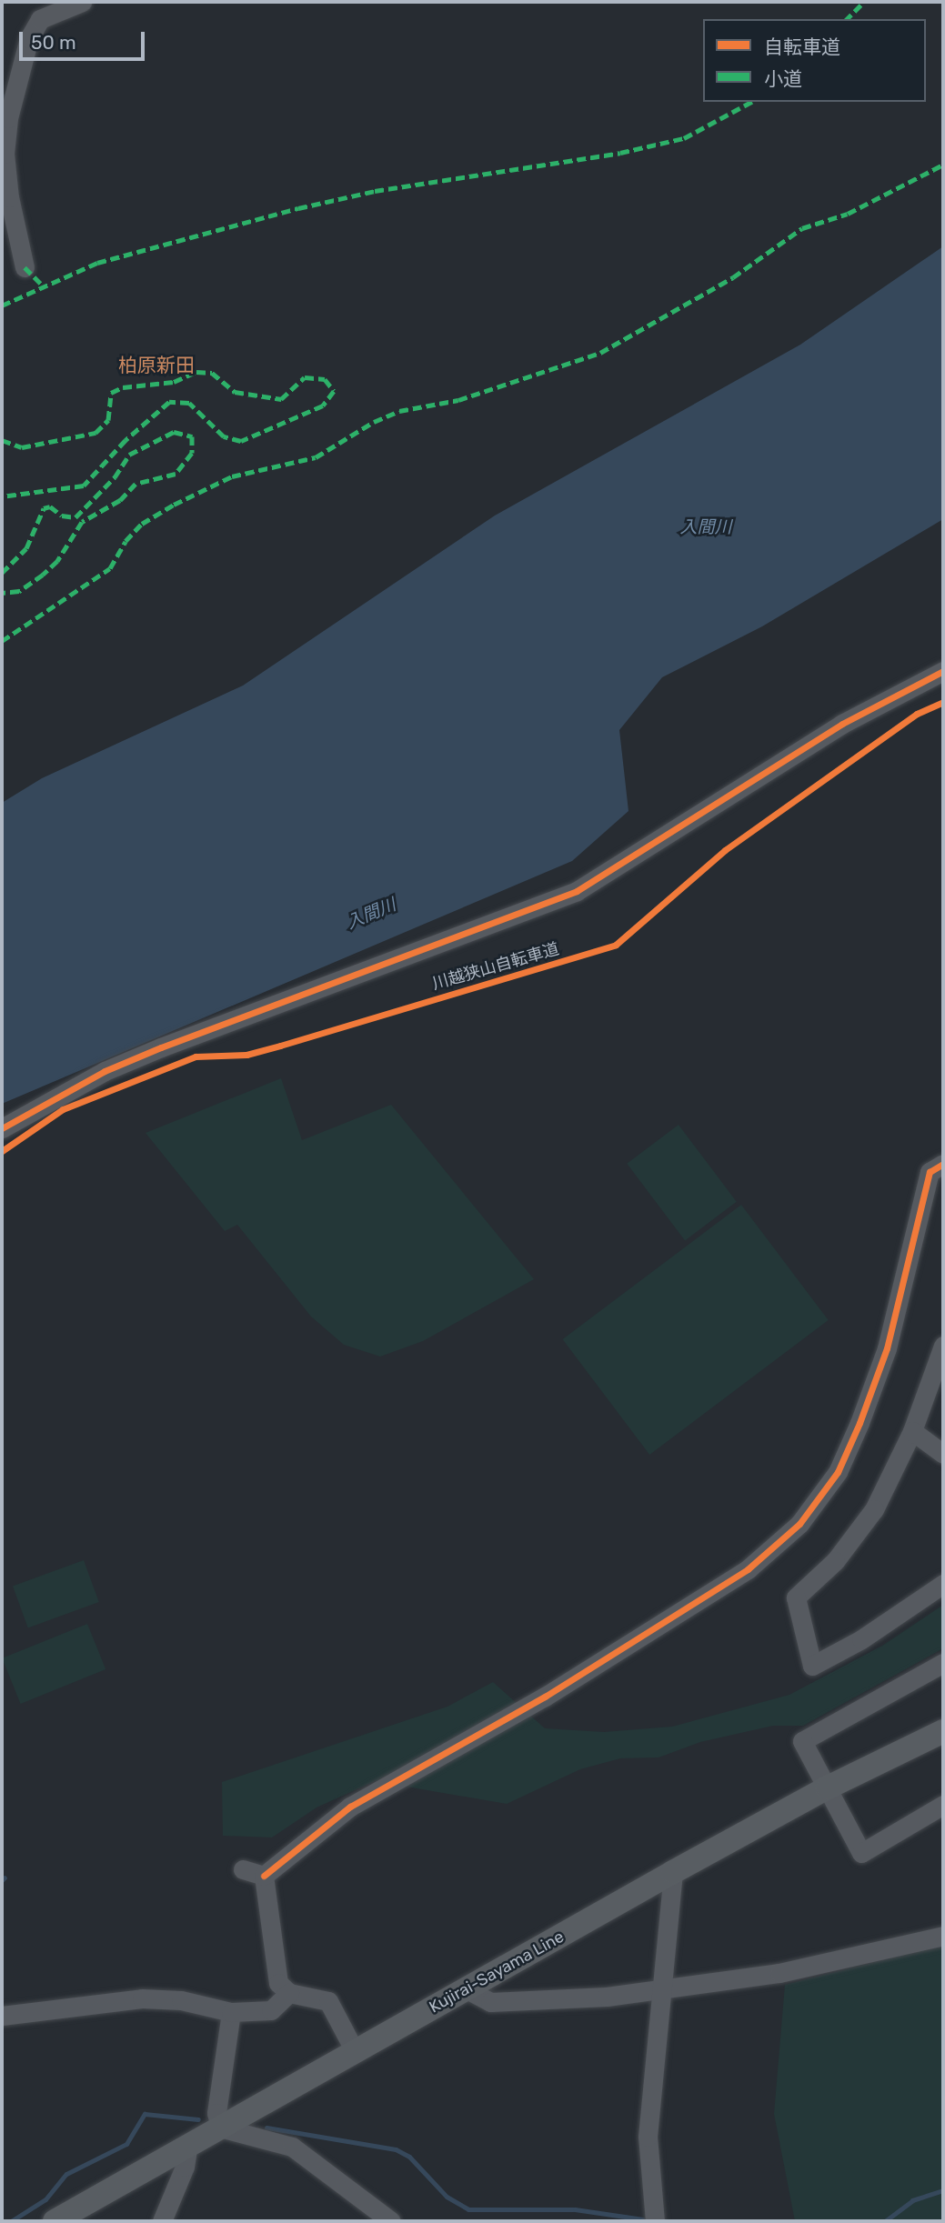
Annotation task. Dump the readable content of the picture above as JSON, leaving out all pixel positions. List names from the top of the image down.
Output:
{
  "streets": {
    "main road": ["Kujirai-Sayama Line"],
    "cycle path": ["川越狭山自転車道"]
  },
  "districts": ["柏原新田"],
  "water": ["入間川"],
  "legend": ["自転車道", "小道"],
  "scale_bar": "50 m"
}
